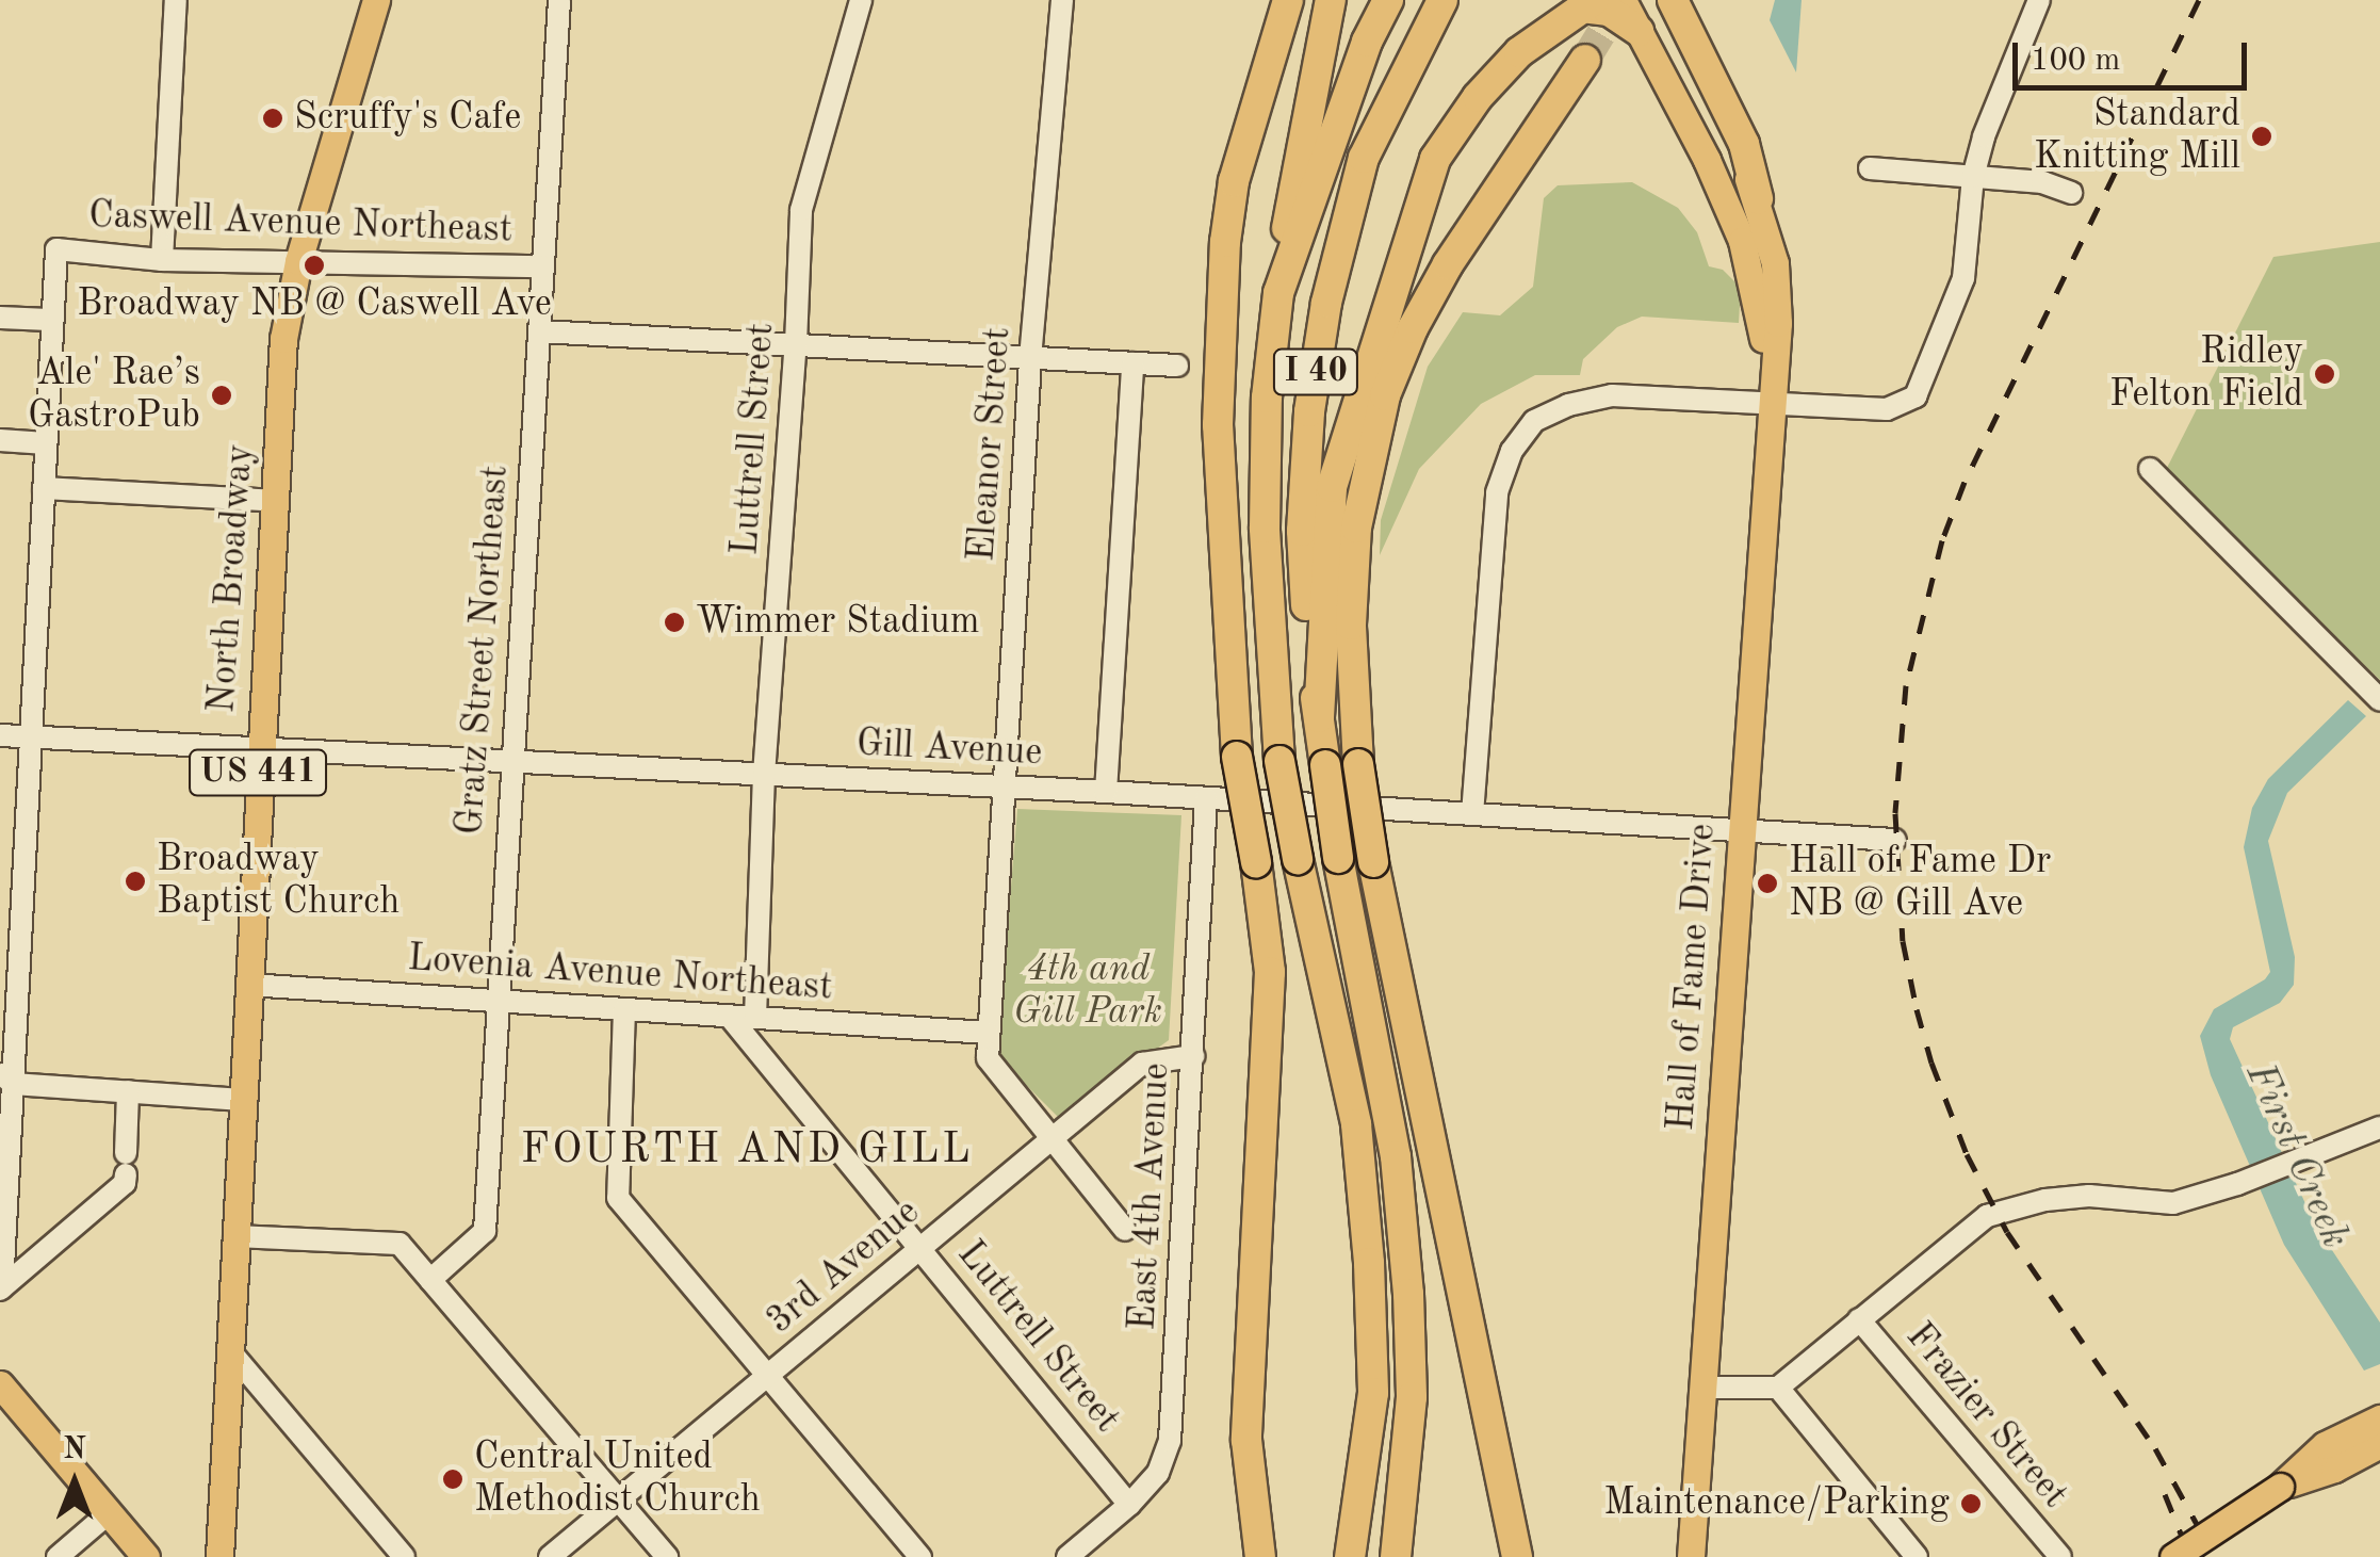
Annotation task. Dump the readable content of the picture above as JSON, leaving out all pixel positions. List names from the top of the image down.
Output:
{
  "streets": {
    "highway": ["I 40"],
    "main road": ["North Broadway", "US 441", "Hall of Fame Drive"],
    "street": [
      "Caswell Avenue Northeast",
      "Luttrell Street",
      "Eleanor Street",
      "Gratz Street Northeast",
      "Gill Avenue",
      "Lovenia Avenue Northeast",
      "East 4th Avenue",
      "3rd Avenue",
      "Frazier Street"
    ]
  },
  "crossings": [
    ["Caswell Avenue Northeast", "North Broadway"],
    ["Caswell Avenue Northeast", "Gratz Street Northeast"],
    ["Luttrell Street", "Gill Avenue"],
    ["Luttrell Street", "Lovenia Avenue Northeast"],
    ["Luttrell Street", "East 4th Avenue"],
    ["Luttrell Street", "3rd Avenue"],
    ["Eleanor Street", "Gill Avenue"],
    ["Eleanor Street", "Lovenia Avenue Northeast"],
    ["Eleanor Street", "3rd Avenue"],
    ["North Broadway", "Gill Avenue"],
    ["North Broadway", "Lovenia Avenue Northeast"],
    ["Gratz Street Northeast", "Gill Avenue"],
    ["Gratz Street Northeast", "Lovenia Avenue Northeast"],
    ["Gill Avenue", "Hall of Fame Drive"],
    ["Gill Avenue", "East 4th Avenue"],
    ["East 4th Avenue", "3rd Avenue"]
  ],
  "districts": ["FOURTH AND GILL"],
  "water": ["First Creek"],
  "parks": ["4th and Gill Park"],
  "places": [
    "Scruffy's Cafe",
    "Standard Knitting Mill",
    "Broadway NB @ Caswell Ave",
    "Ridley Felton Field",
    "Ale' Rae’s GastroPub",
    "Wimmer Stadium",
    "Broadway Baptist Church",
    "Hall of Fame Dr NB @ Gill Ave",
    "Central United Methodist Church",
    "Maintenance/Parking"
  ],
  "scale_bar": "100 m",
  "north": "top"
}
